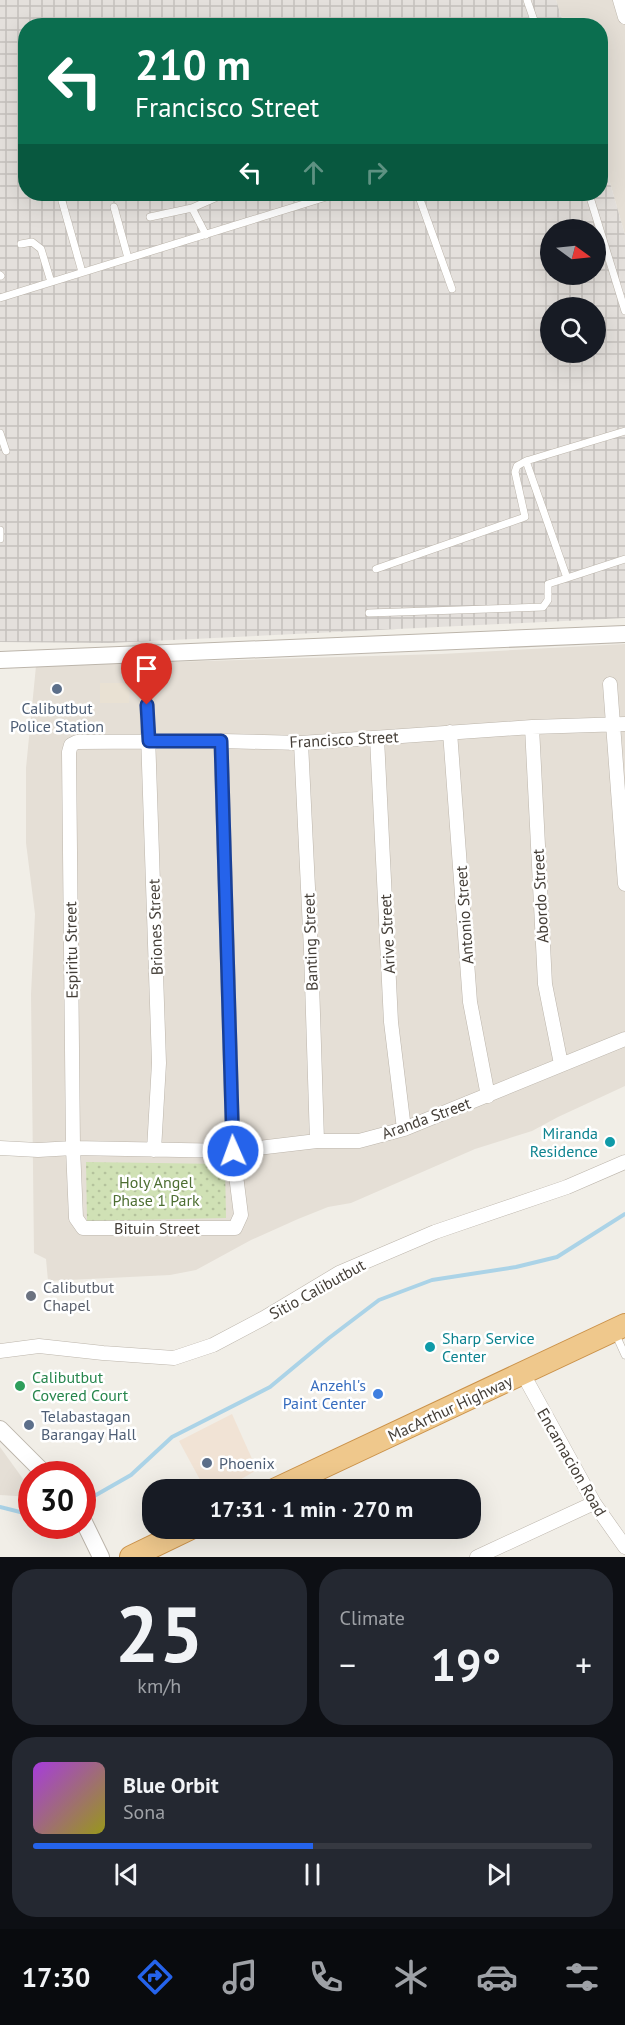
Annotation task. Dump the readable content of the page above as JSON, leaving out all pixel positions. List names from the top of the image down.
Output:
{
  "streets": {
    "highway": ["MacArthur Highway"],
    "street": [
      "Francisco Street",
      "Abordo Street",
      "Antonio Street",
      "Briones Street",
      "Arive Street",
      "Banting Street",
      "Espiritu Street",
      "Aranda Street",
      "Bituin Street",
      "Sitio Calibutbut",
      "Encarnacion Road"
    ]
  },
  "crossings": [
    ["Francisco Street", "Abordo Street"],
    ["Francisco Street", "Antonio Street"],
    ["Francisco Street", "Briones Street"],
    ["Francisco Street", "Arive Street"],
    ["Francisco Street", "Banting Street"],
    ["Francisco Street", "Espiritu Street"],
    ["Abordo Street", "Aranda Street"],
    ["Antonio Street", "Aranda Street"],
    ["Briones Street", "Aranda Street"],
    ["Arive Street", "Aranda Street"],
    ["Banting Street", "Aranda Street"],
    ["Espiritu Street", "Aranda Street"],
    ["Espiritu Street", "Bituin Street"],
    ["Aranda Street", "Bituin Street"],
    ["MacArthur Highway", "Encarnacion Road"]
  ],
  "parks": ["Holy Angel Phase 1 Park"],
  "places": [
    "Calibutbut Police Station",
    "Miranda Residence",
    "Calibutbut Chapel",
    "Sharp Service Center",
    "Calibutbut Covered Court",
    "Anzehl's Paint Center",
    "Telabastagan Barangay Hall",
    "Phoenix"
  ],
  "north": "right",
  "page": {
    "turn": ["210 m", "Francisco Street"],
    "limit": "30",
    "trip": "17:31 · 1 min · 270 m",
    "tile": [
      ["25", "km/h"],
      "Climate"
    ],
    "heat": ["−", "19°", "+"],
    "song": ["Blue Orbit", "Sona"],
    "tabs": "17:30"
  }
}
